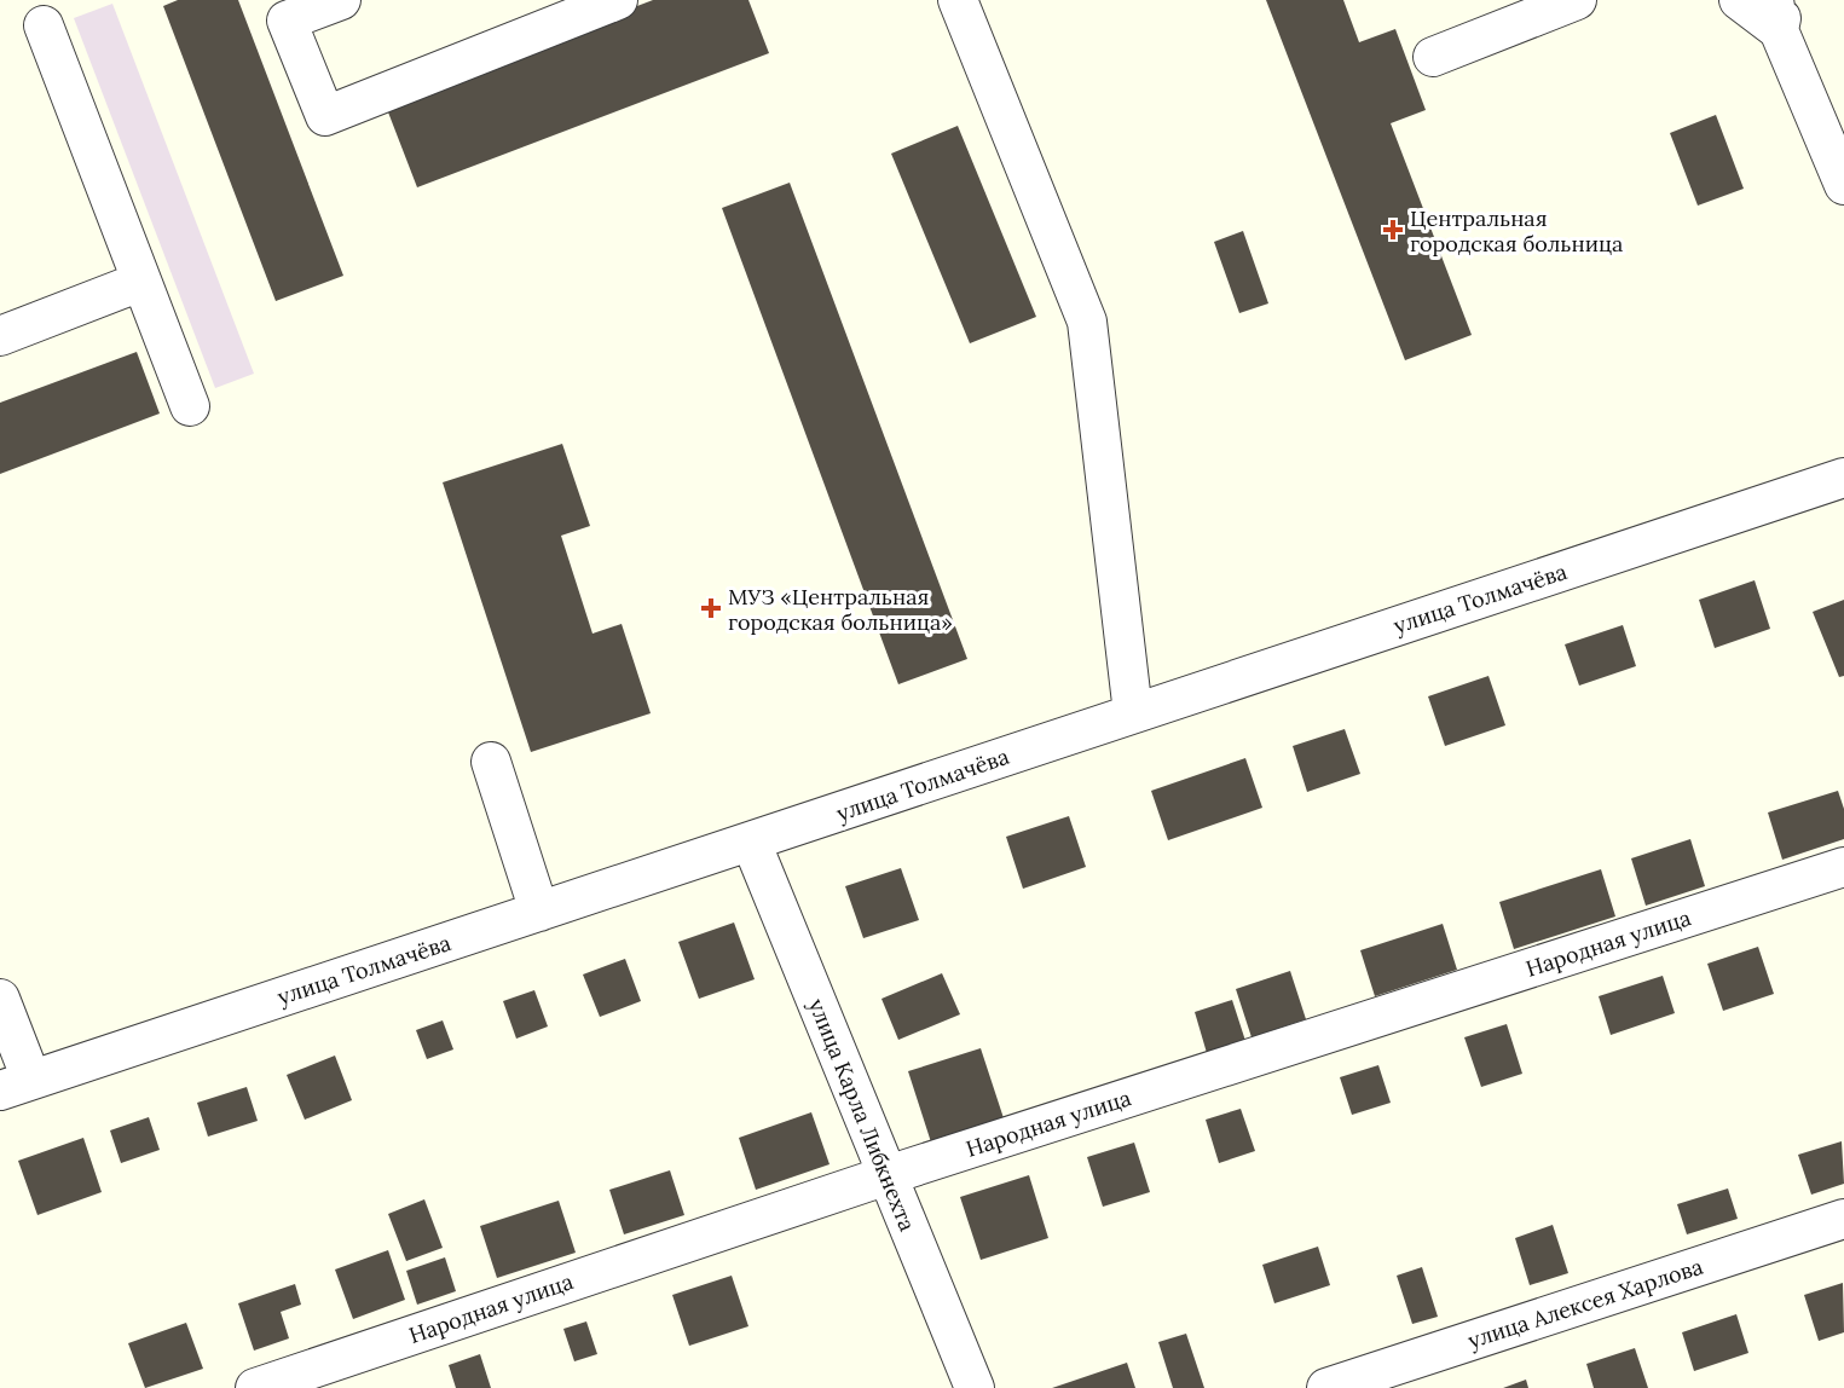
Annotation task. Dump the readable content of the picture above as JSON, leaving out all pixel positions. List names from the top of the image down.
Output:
{
  "streets": {
    "street": [
      "улица Толмачёва",
      "Народная улица",
      "улица Карла Либкнехта",
      "улица Алексея Харлова"
    ]
  },
  "crossings": [
    ["улица Толмачёва", "улица Карла Либкнехта"],
    ["Народная улица", "улица Карла Либкнехта"]
  ],
  "places": {
    "health": ["Центральная городская больница", "МУЗ «Центральная городская больница»"]
  }
}
